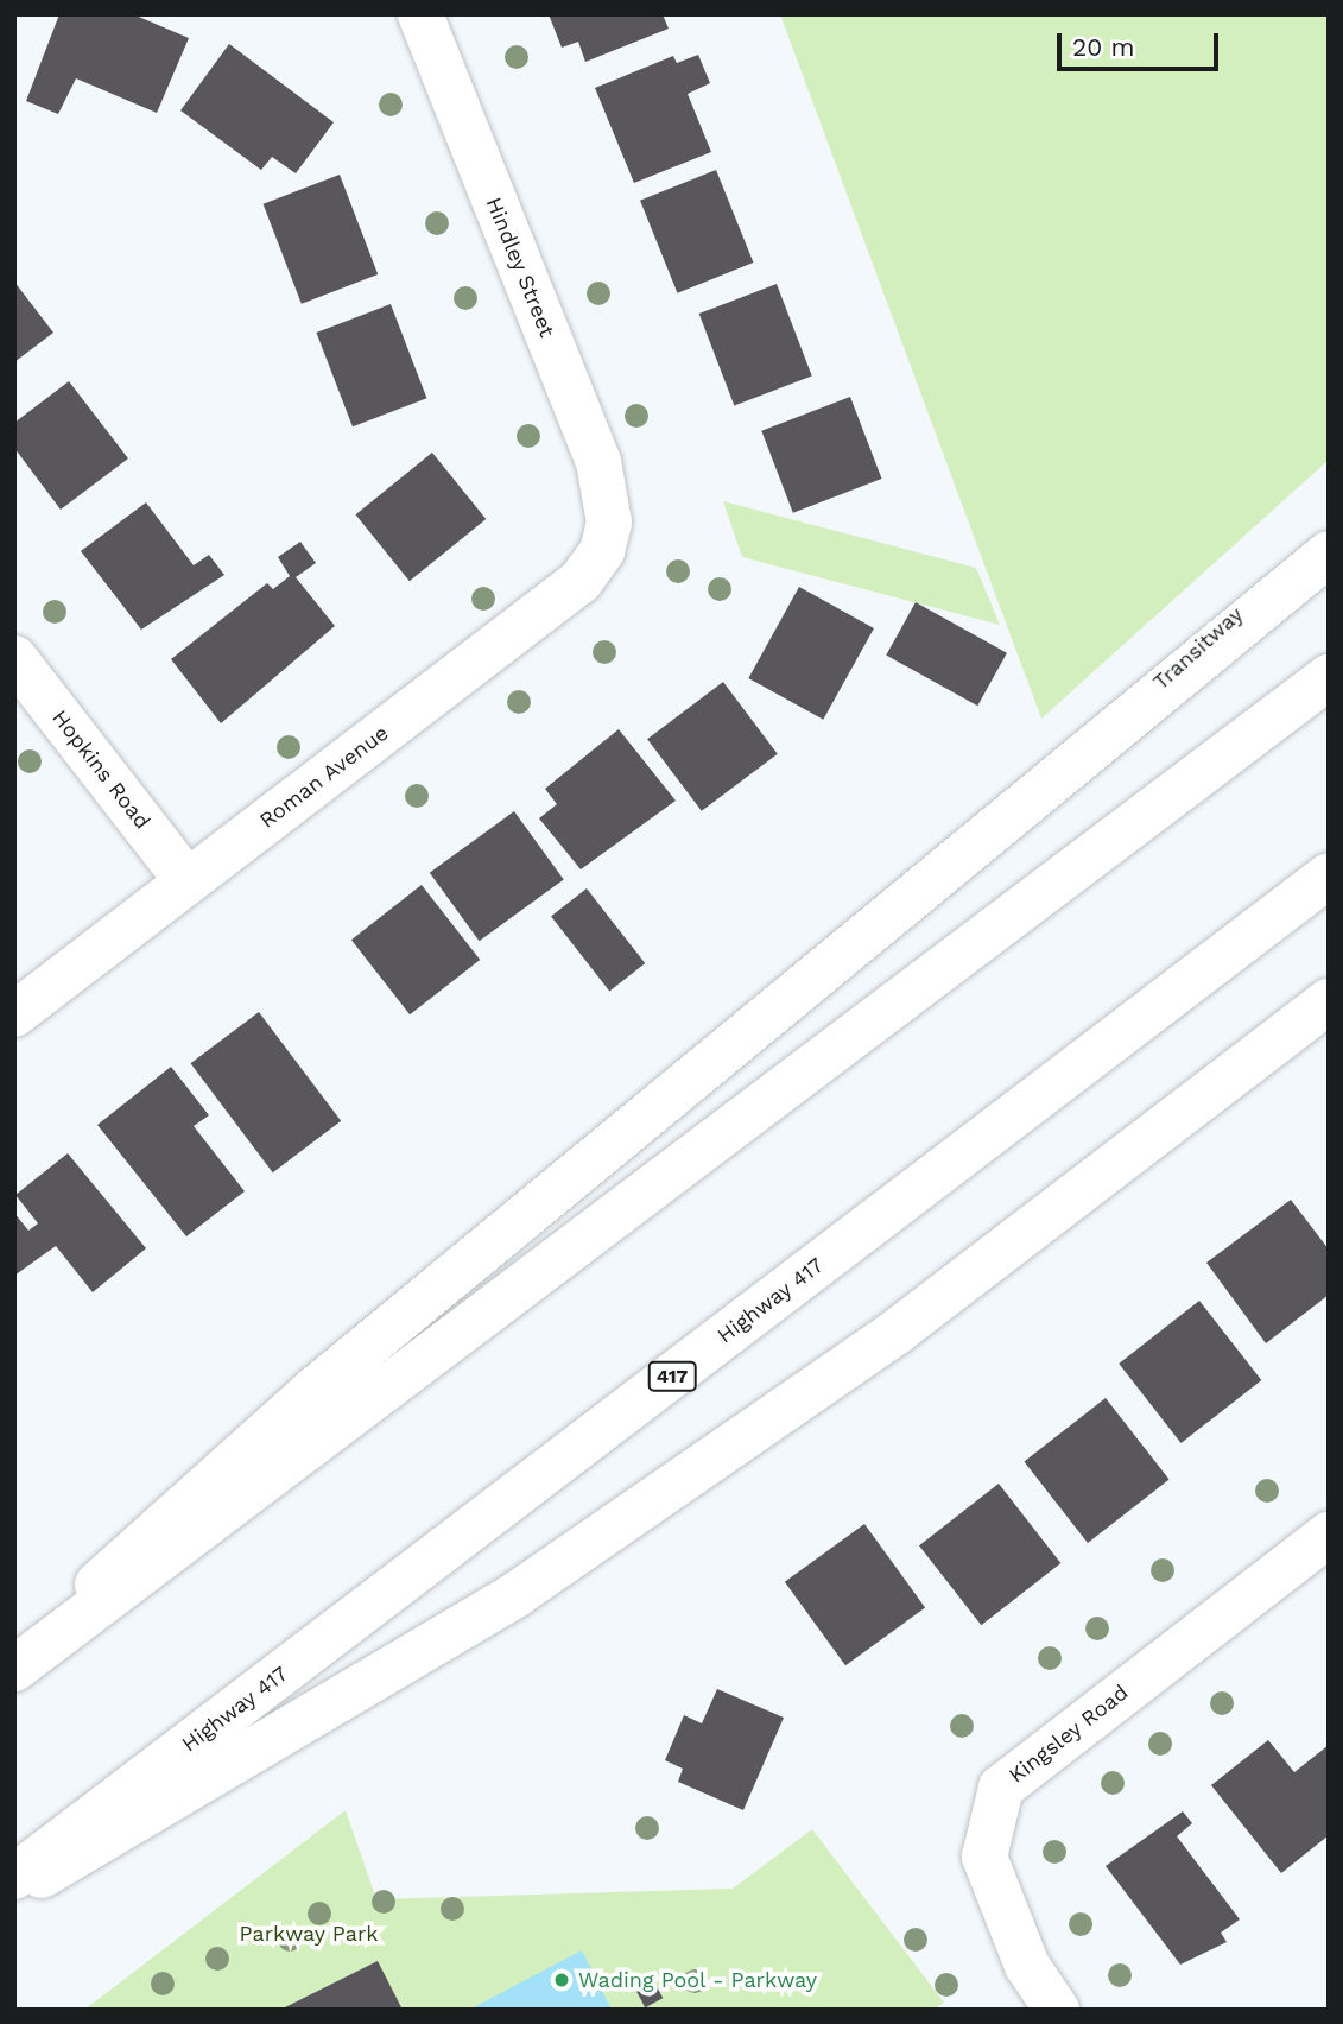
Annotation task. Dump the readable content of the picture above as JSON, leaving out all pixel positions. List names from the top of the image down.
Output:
{
  "streets": {
    "main road": [
      "Hindley Street",
      "Transitway",
      "Hopkins Road",
      "Roman Avenue",
      "Highway 417",
      "417",
      "Kingsley Road"
    ]
  },
  "crossings": [
    ["Hindley Street", "Roman Avenue"],
    ["Hopkins Road", "Roman Avenue"]
  ],
  "parks": ["Parkway Park"],
  "places": ["Wading Pool - Parkway"],
  "scale_bar": "20 m"
}
